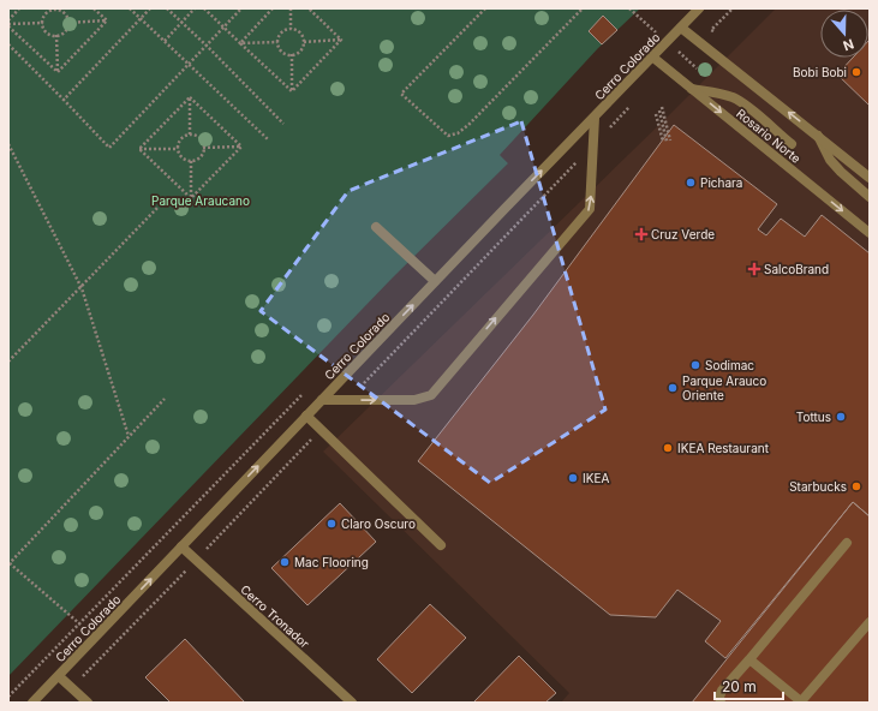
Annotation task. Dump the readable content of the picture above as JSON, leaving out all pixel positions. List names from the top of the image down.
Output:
{
  "streets": {
    "street": ["Cerro Colorado", "Rosario Norte", "Cerro Tronador"]
  },
  "crossings": [
    ["Cerro Colorado", "Rosario Norte"],
    ["Cerro Colorado", "Cerro Tronador"]
  ],
  "parks": ["Parque Araucano"],
  "places": {
    "other": [
      "Bobi Bobi",
      "Pichara",
      "Sodimac",
      "Parque Arauco Oriente",
      "Tottus",
      "IKEA Restaurant",
      "IKEA",
      "Starbucks",
      "Claro Oscuro",
      "Mac Flooring"
    ],
    "health": ["Cruz Verde", "SalcoBrand"]
  },
  "scale_bar": "20 m",
  "north": "bottom"
}
